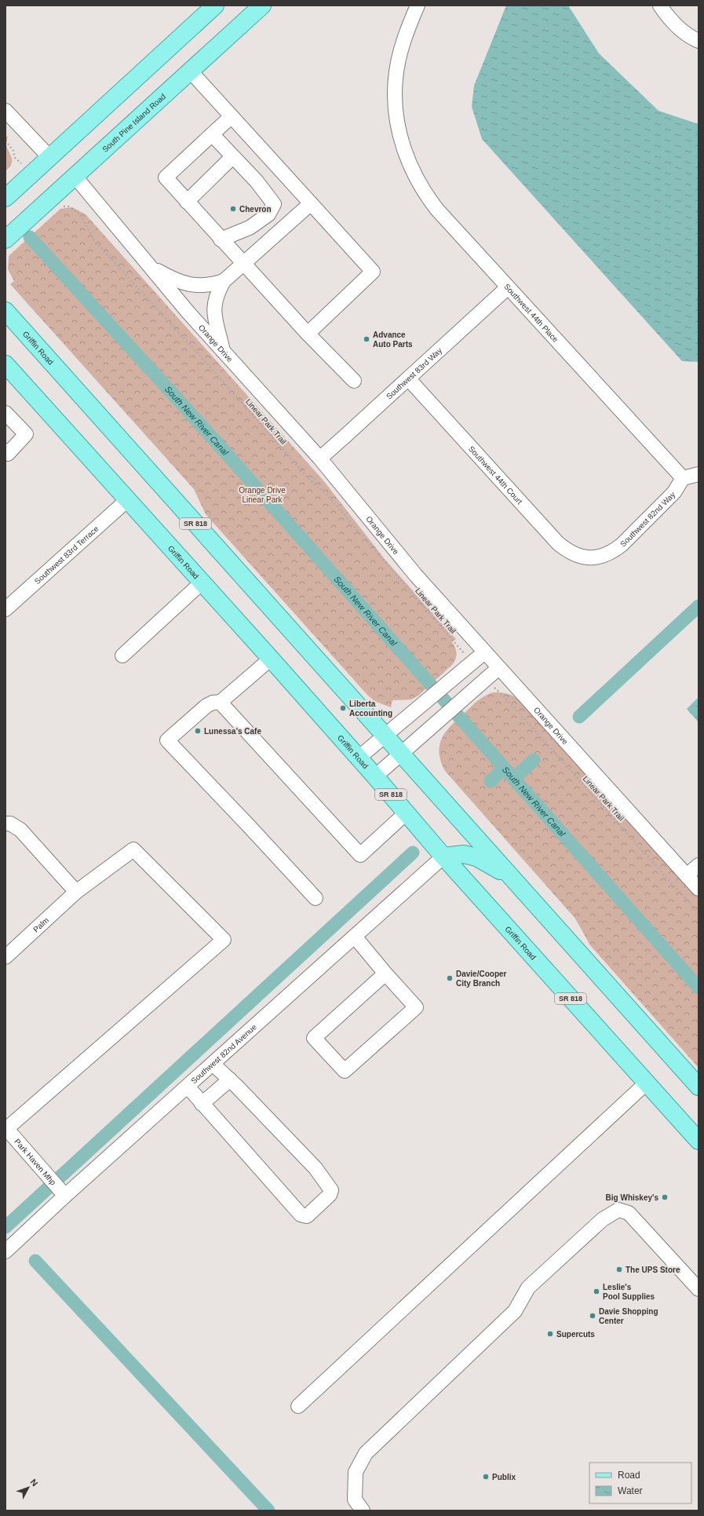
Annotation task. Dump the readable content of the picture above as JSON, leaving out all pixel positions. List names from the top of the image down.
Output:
{
  "streets": {
    "main road": ["South Pine Island Road", "Griffin Road", "SR 818"],
    "street": [
      "Southwest 44th Place",
      "Orange Drive",
      "Southwest 83rd Way",
      "Southwest 44th Court",
      "Southwest 82nd Way",
      "Southwest 83rd Terrace",
      "Palm",
      "Southwest 82nd Avenue",
      "Park Haven Mhp"
    ],
    "path": ["Linear Park Trail"]
  },
  "crossings": [
    ["South Pine Island Road", "Orange Drive"],
    ["South Pine Island Road", "Linear Park Trail"],
    ["Southwest 44th Place", "Southwest 83rd Way"],
    ["Southwest 44th Place", "Southwest 82nd Way"],
    ["Orange Drive", "Southwest 83rd Way"],
    ["Griffin Road", "Southwest 83rd Terrace"],
    ["Griffin Road", "Southwest 82nd Avenue"],
    ["Southwest 83rd Way", "Southwest 44th Court"],
    ["Southwest 44th Court", "Southwest 82nd Way"],
    ["Palm", "Park Haven Mhp"],
    ["Southwest 82nd Avenue", "Park Haven Mhp"]
  ],
  "water": ["South New River Canal"],
  "parks": ["Orange Drive Linear Park"],
  "places": [
    "Chevron",
    "Advance Auto Parts",
    "Liberta Accounting",
    "Lunessa’s Cafe",
    "Davie/Cooper City Branch",
    "Big Whiskey's",
    "The UPS Store",
    "Leslie's Pool Supplies",
    "Davie Shopping Center",
    "Supercuts",
    "Publix"
  ],
  "legend": ["Road", "Water"],
  "north": "top right"
}
